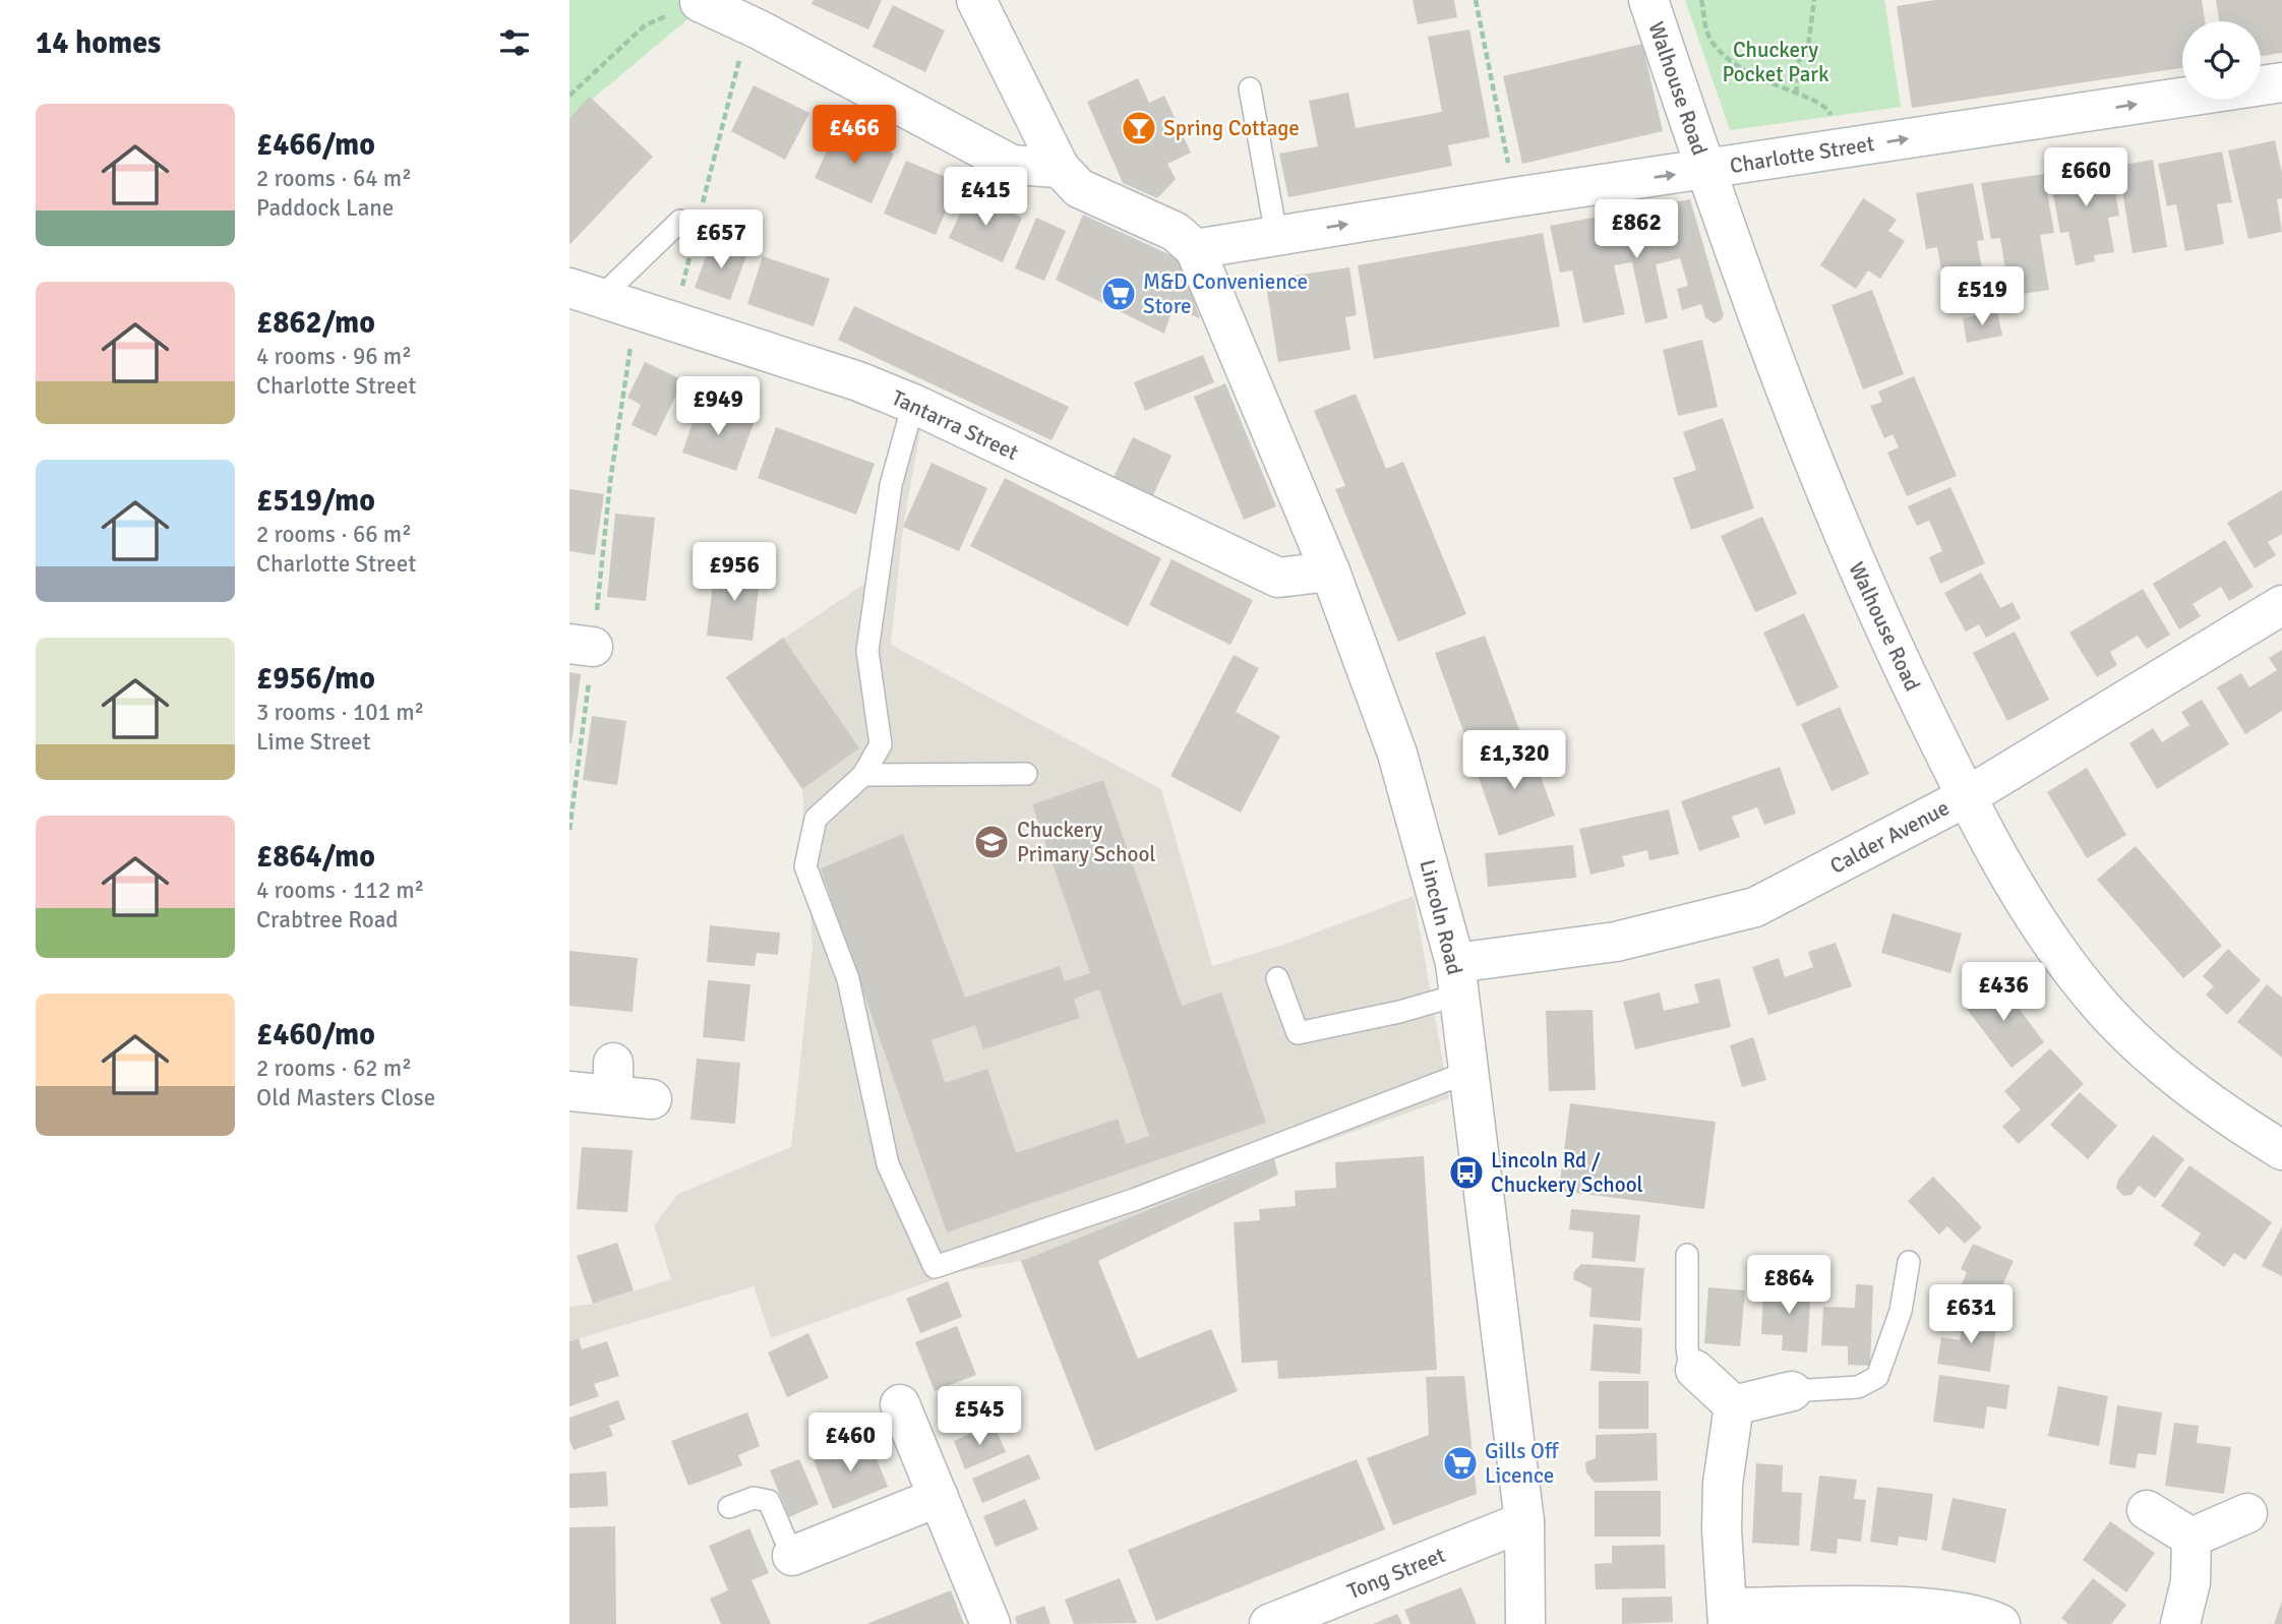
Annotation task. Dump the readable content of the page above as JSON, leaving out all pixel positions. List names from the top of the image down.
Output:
{
  "streets": {
    "street": [
      "Walhouse Road",
      "Charlotte Street",
      "Tantarra Street",
      "Calder Avenue",
      "Lincoln Road",
      "Tong Street"
    ]
  },
  "crossings": [
    ["Walhouse Road", "Charlotte Street"],
    ["Walhouse Road", "Calder Avenue"],
    ["Charlotte Street", "Lincoln Road"],
    ["Tantarra Street", "Lincoln Road"],
    ["Calder Avenue", "Lincoln Road"],
    ["Lincoln Road", "Tong Street"]
  ],
  "one_way": ["Charlotte Street"],
  "parks": ["Chuckery Pocket Park"],
  "places": {
    "bar": ["Spring Cottage"],
    "supermarket": ["M&D Convenience Store", "Gills Off Licence"],
    "school or university": ["Chuckery Primary School"],
    "bus stop": ["Lincoln Rd / Chuckery School"]
  },
  "page": {
    "heading": "14 homes",
    "list": [
      {
        "name": "£466/mo",
        "note": "2 rooms · 64 m² · Paddock Lane"
      },
      {
        "name": "£862/mo",
        "note": "4 rooms · 96 m² · Charlotte Street"
      },
      {
        "name": "£519/mo",
        "note": "2 rooms · 66 m² · Charlotte Street"
      },
      {
        "name": "£956/mo",
        "note": "3 rooms · 101 m² · Lime Street"
      },
      {
        "name": "£864/mo",
        "note": "4 rooms · 112 m² · Crabtree Road"
      },
      {
        "name": "£460/mo",
        "note": "2 rooms · 62 m² · Old Masters Close"
      }
    ],
    "price": [
      "£466",
      "£660",
      "£415",
      "£862",
      "£657",
      "£519",
      "£949",
      "£956",
      "£1,320",
      "£436",
      "£864",
      "£631",
      "£545",
      "£460"
    ]
  }
}
